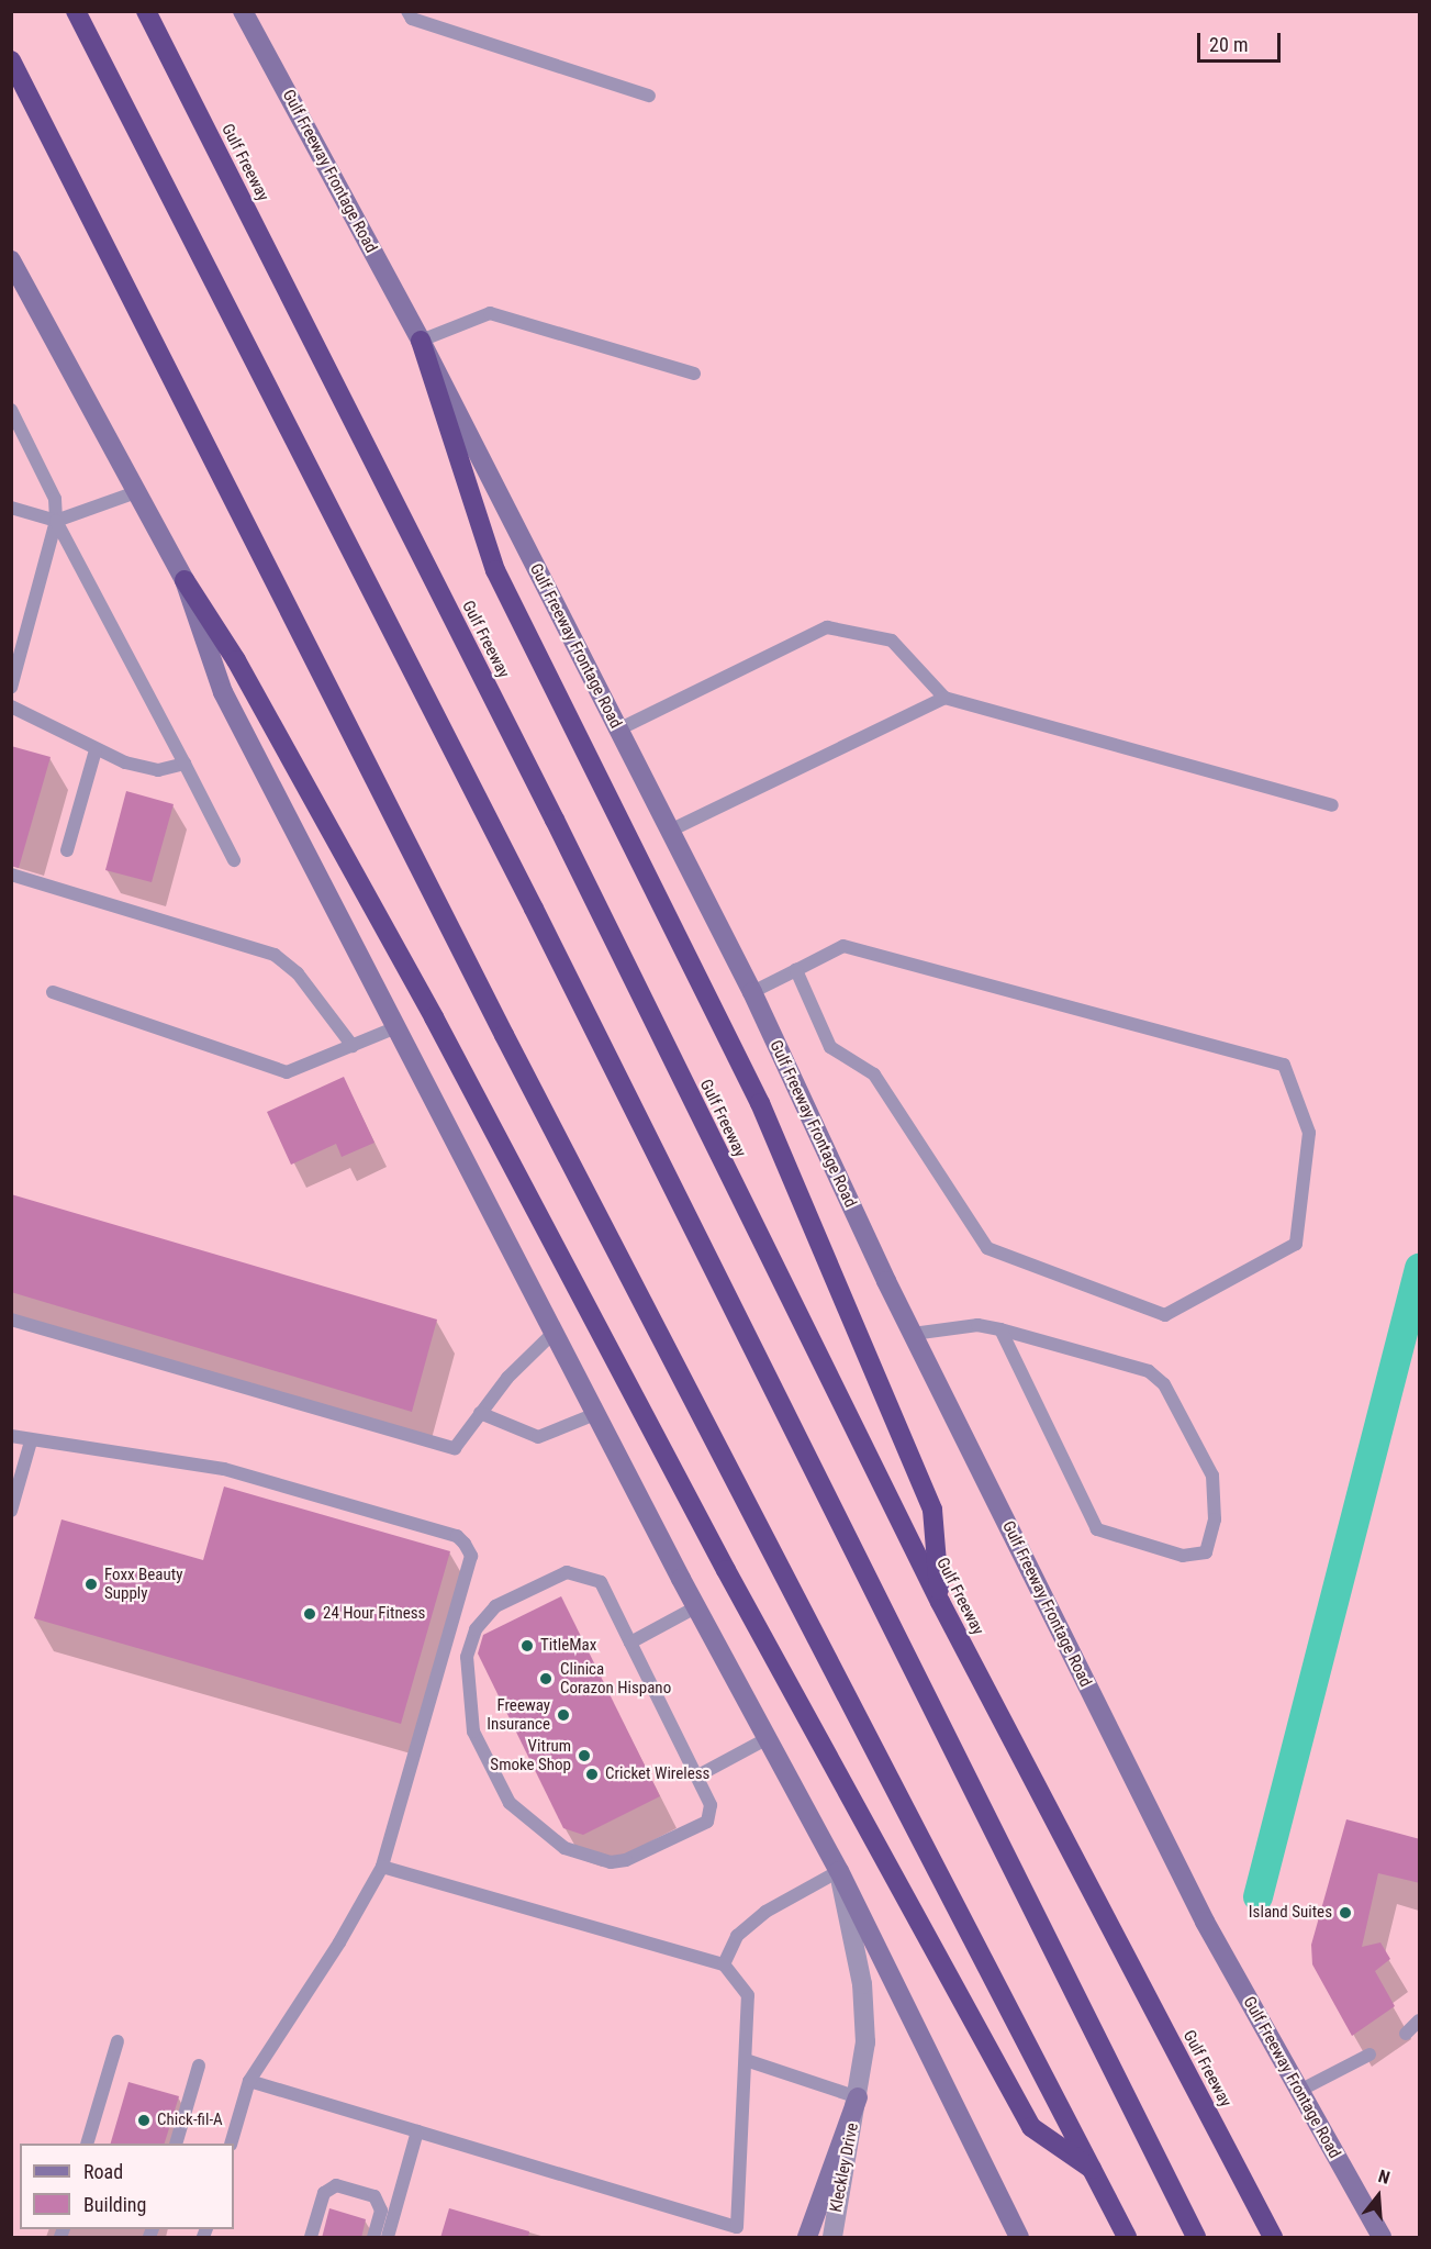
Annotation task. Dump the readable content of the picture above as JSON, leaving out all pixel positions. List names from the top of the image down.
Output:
{
  "streets": {
    "highway": ["Gulf Freeway"],
    "main road": ["Gulf Freeway Frontage Road"],
    "street": ["Kleckley Drive"]
  },
  "places": [
    "Foxx Beauty Supply",
    "24 Hour Fitness",
    "TitleMax",
    "Clinica Corazon Hispano",
    "Freeway Insurance",
    "Vitrum Smoke Shop",
    "Cricket Wireless",
    "Island Suites",
    "Chick-fil-A"
  ],
  "legend": ["Road", "Building"],
  "scale_bar": "20 m",
  "north": "top"
}
